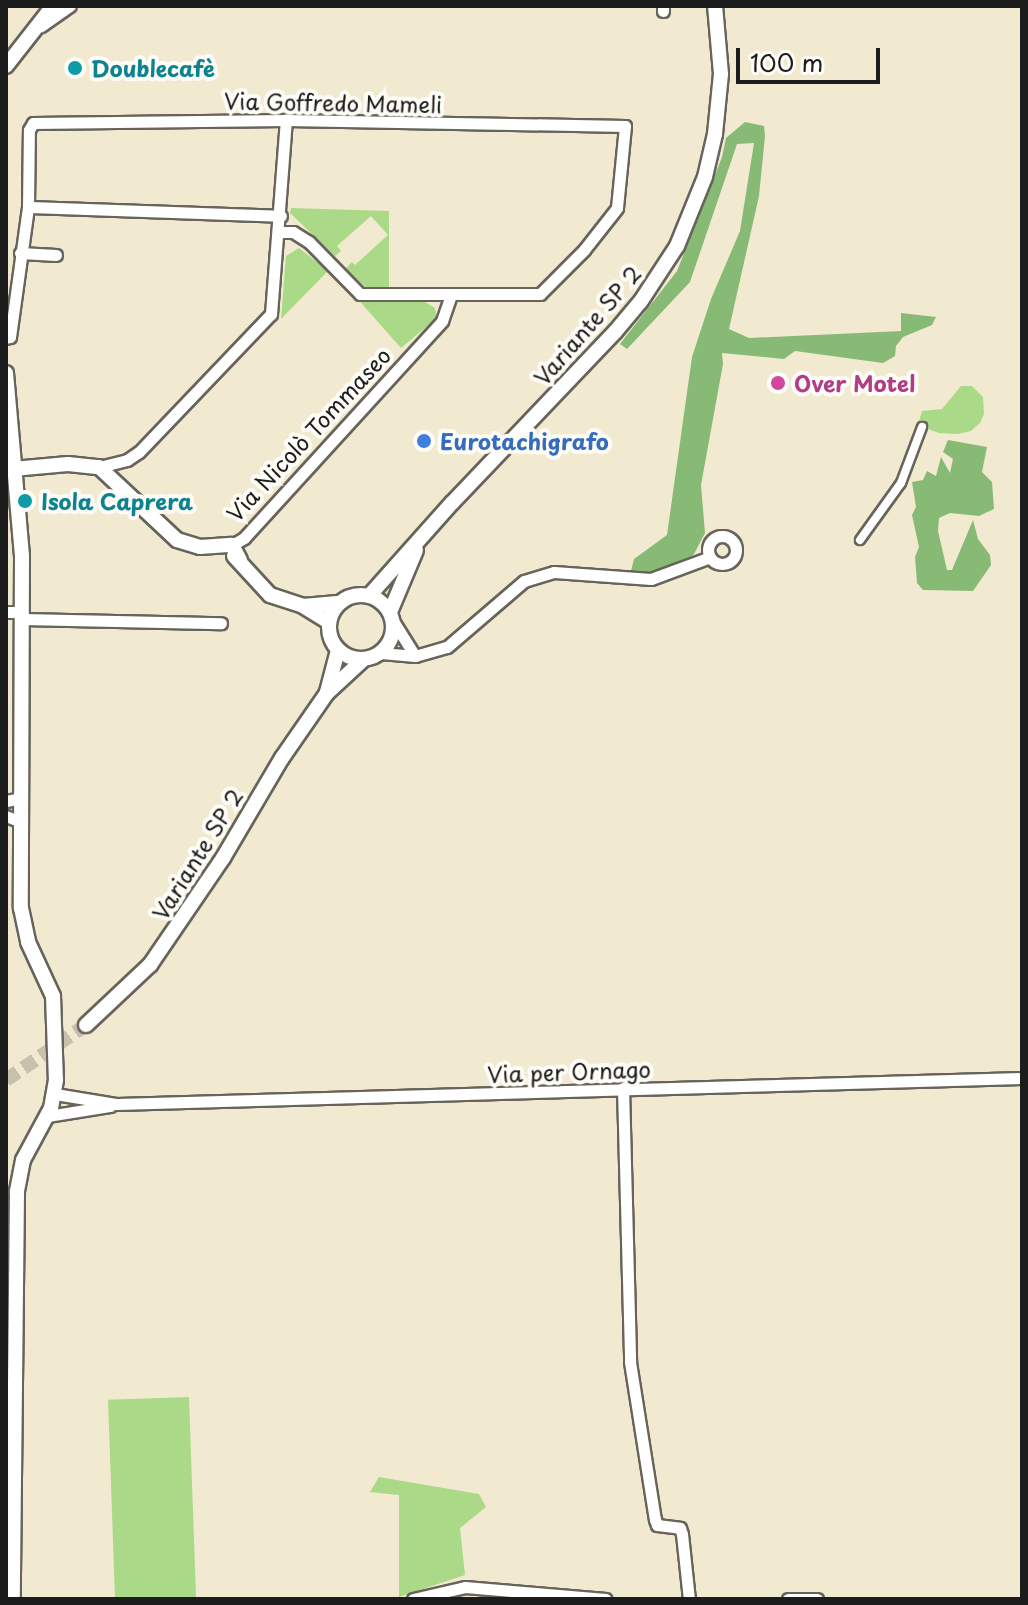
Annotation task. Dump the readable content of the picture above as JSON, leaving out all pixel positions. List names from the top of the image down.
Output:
{
  "streets": {
    "street": [
      "Via Goffredo Mameli",
      "Variante SP 2",
      "Via Nicolò Tommaseo",
      "Via per Ornago"
    ]
  },
  "crossings": [
    ["Via Goffredo Mameli", "Via Nicolò Tommaseo"]
  ],
  "places": [
    "Doublecafè",
    "Over Motel",
    "Eurotachigrafo",
    "Isola Caprera"
  ],
  "scale_bar": "100 m"
}
